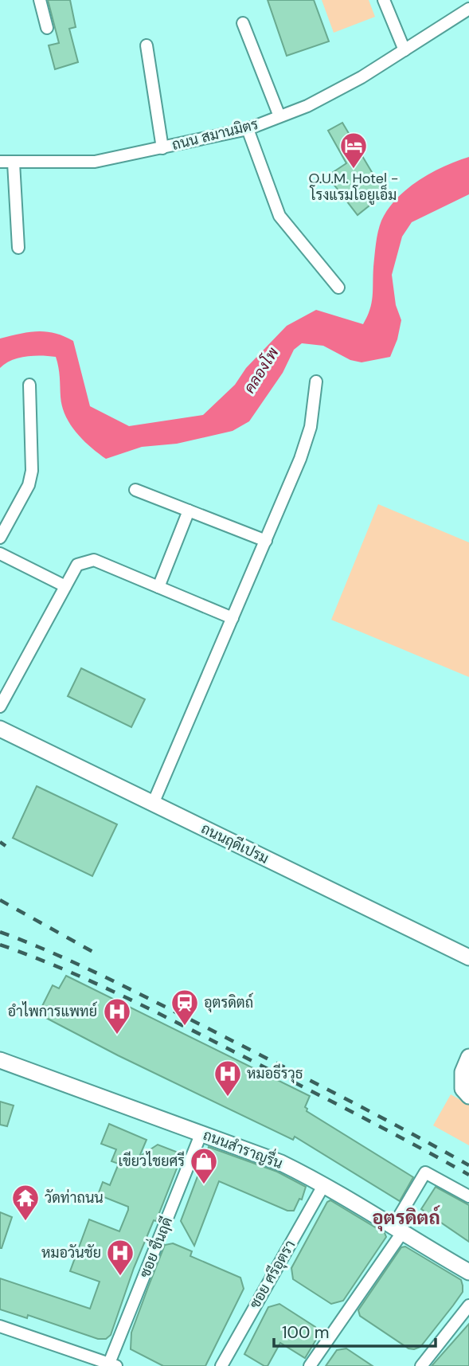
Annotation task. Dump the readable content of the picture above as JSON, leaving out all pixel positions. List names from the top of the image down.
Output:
{
  "streets": {
    "street": [
      "ถนน สมานมิตร",
      "ถนนฤดีเปรม",
      "ถนนสำราญรื่น",
      "ซอย ชื่นฤดี",
      "ซอย ศรีอุตรา"
    ]
  },
  "crossings": [
    ["ถนนสำราญรื่น", "ซอย ชื่นฤดี"],
    ["ถนนสำราญรื่น", "ซอย ศรีอุตรา"]
  ],
  "districts": ["อุตรดิตถ์"],
  "water": ["คลองโพ"],
  "places": {
    "hotel": ["O.U.M. Hotel - โรงแรมโอยูเอ็ม"],
    "station": ["อุตรดิตถ์"],
    "hospital": ["อำไพการแพทย์", "หมอธีรวุธ", "หมอวันชัย"],
    "shop": ["เขียวไชยศรี"],
    "temple": ["วัดท่าถนน"]
  },
  "scale_bar": "100 m"
}
